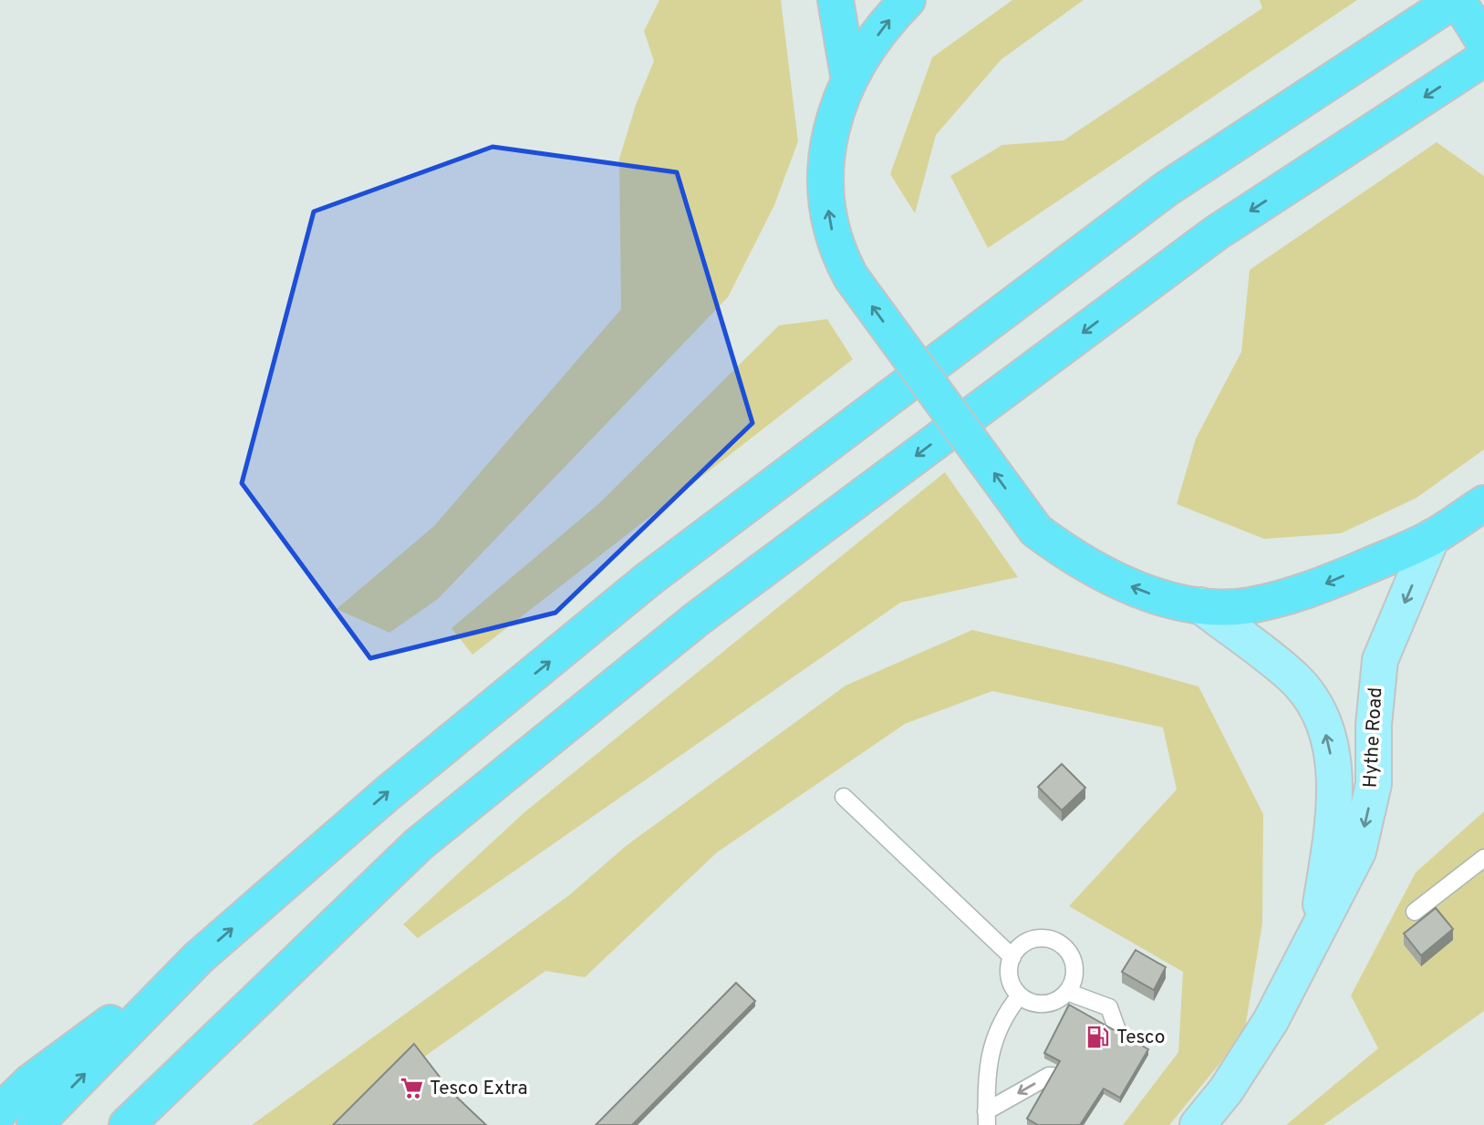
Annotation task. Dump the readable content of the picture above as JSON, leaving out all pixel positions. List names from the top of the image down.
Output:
{
  "streets": {
    "main road": ["Hythe Road"]
  },
  "places": {
    "fuel station": ["Tesco"],
    "supermarket": ["Tesco Extra"]
  }
}
